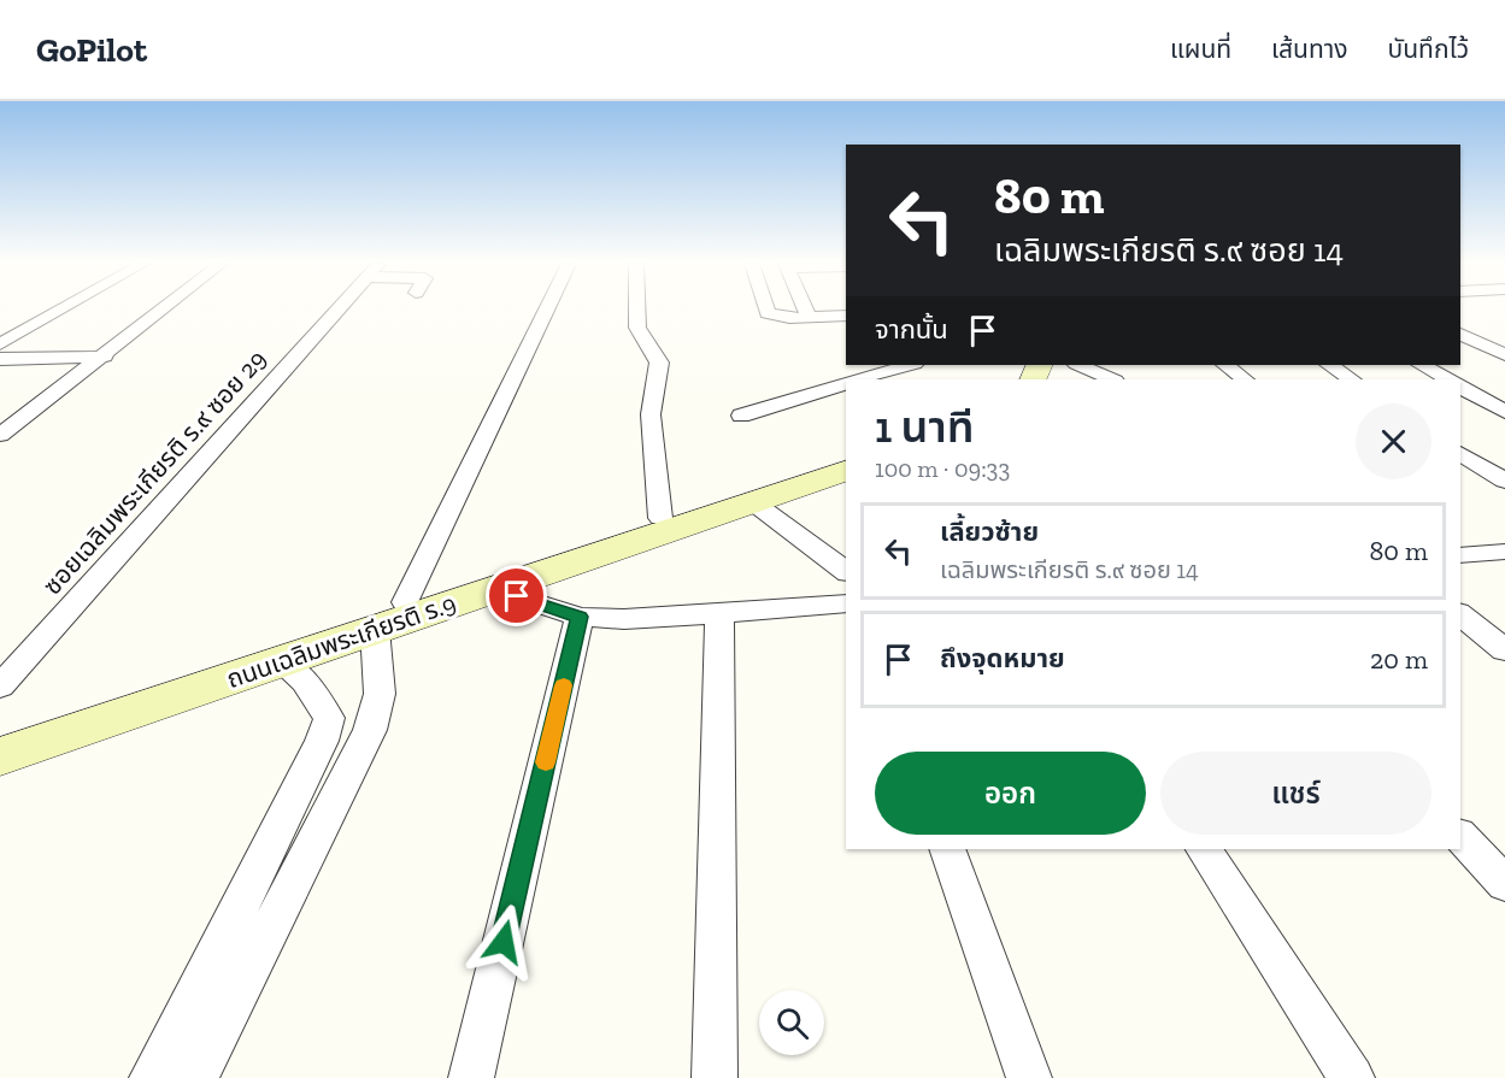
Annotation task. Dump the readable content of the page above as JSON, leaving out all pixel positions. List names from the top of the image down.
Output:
{
  "streets": {
    "main road": ["ถนนเฉลิมพระเกียรติ ร.9"],
    "street": ["ซอยเฉลิมพระเกียรติ ร.๙ ซอย 29"]
  },
  "page": {
    "header": "GoPilot",
    "nav": ["แผนที่", "เส้นทาง", "บันทึกไว้"],
    "turn": ["80 m", "เฉลิมพระเกียรติ ร.๙ ซอย 14"],
    "then": "จากนั้น",
    "heading": ["1 นาที", "100 m · 09:33"],
    "list": [
      {
        "name": "เลี้ยวซ้าย",
        "note": "เฉลิมพระเกียรติ ร.๙ ซอย 14",
        "value": "80 m"
      },
      {
        "name": "ถึงจุดหมาย",
        "value": "20 m"
      }
    ],
    "buttons": ["ออก", "แชร์"]
  }
}
